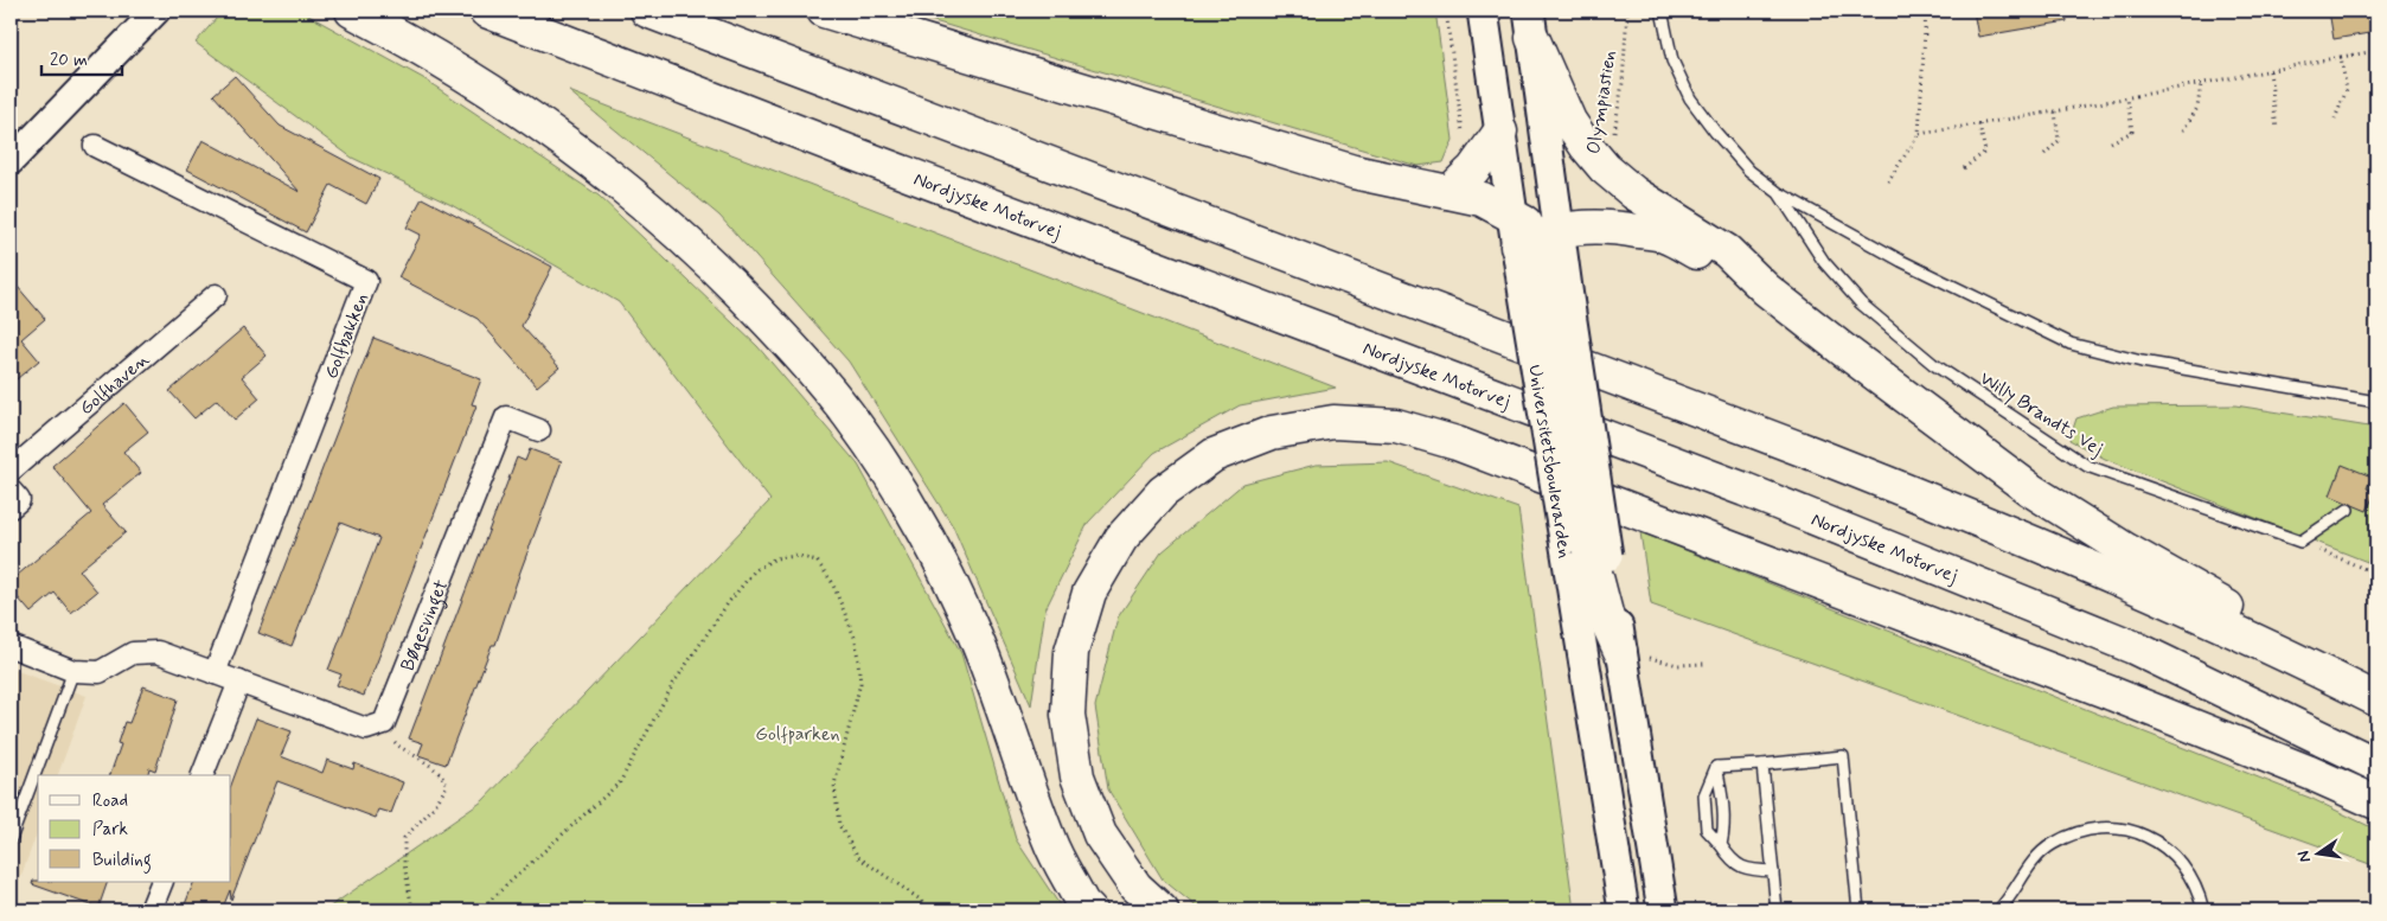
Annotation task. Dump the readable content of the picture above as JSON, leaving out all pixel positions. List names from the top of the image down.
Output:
{
  "streets": {
    "highway": ["Nordjyske Motorvej"],
    "main road": ["Universitetsboulevarden"],
    "street": ["Golfbakken", "Golfhaven", "Bøgesvinget"],
    "lane": ["Willy Brandts Vej"],
    "path": ["Olympiastien"]
  },
  "parks": ["Golfparken"],
  "legend": ["Road", "Park", "Building"],
  "scale_bar": "20 m",
  "north": "left"
}
